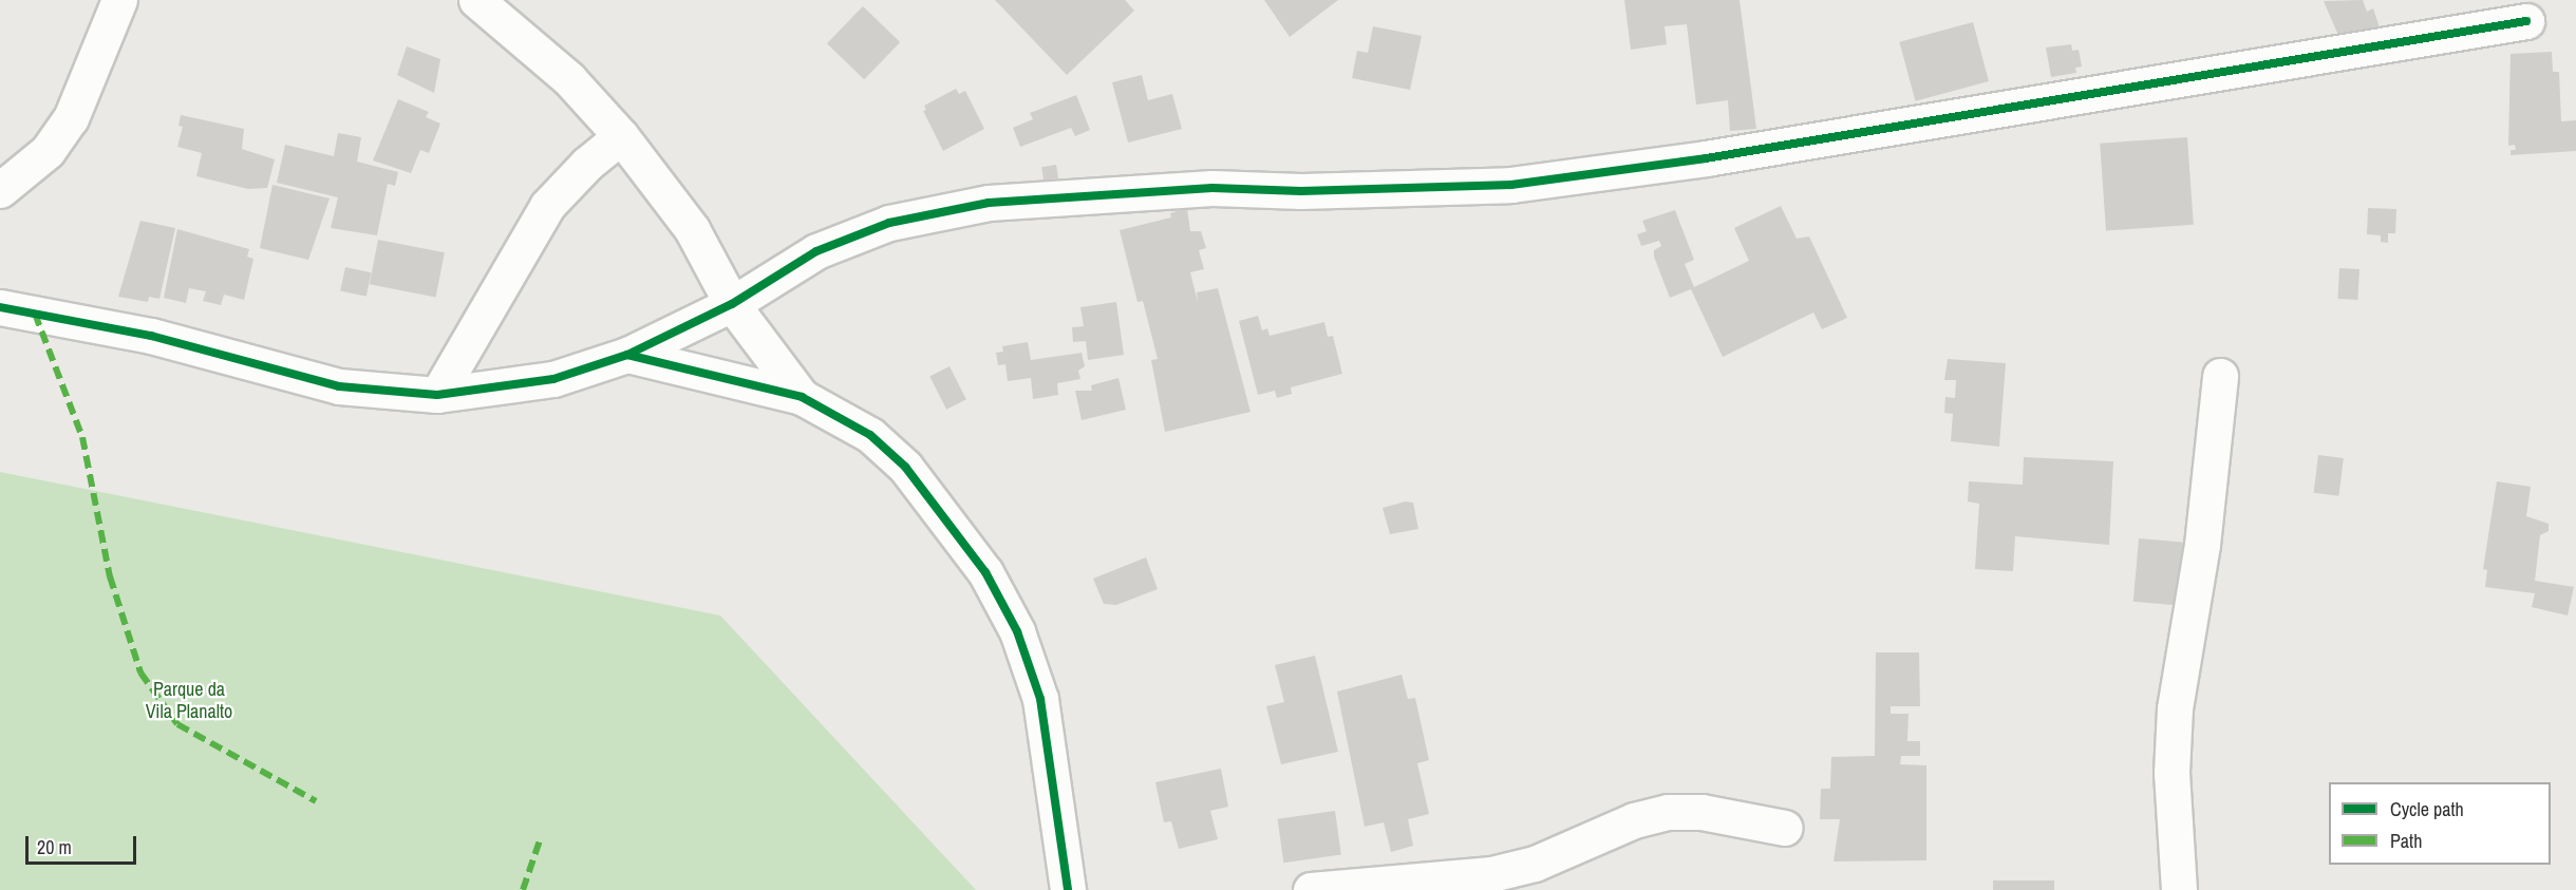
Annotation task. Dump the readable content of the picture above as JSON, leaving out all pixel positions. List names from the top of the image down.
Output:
{
  "parks": ["Parque da Vila Planalto"],
  "legend": ["Cycle path", "Path"],
  "scale_bar": "20 m"
}
